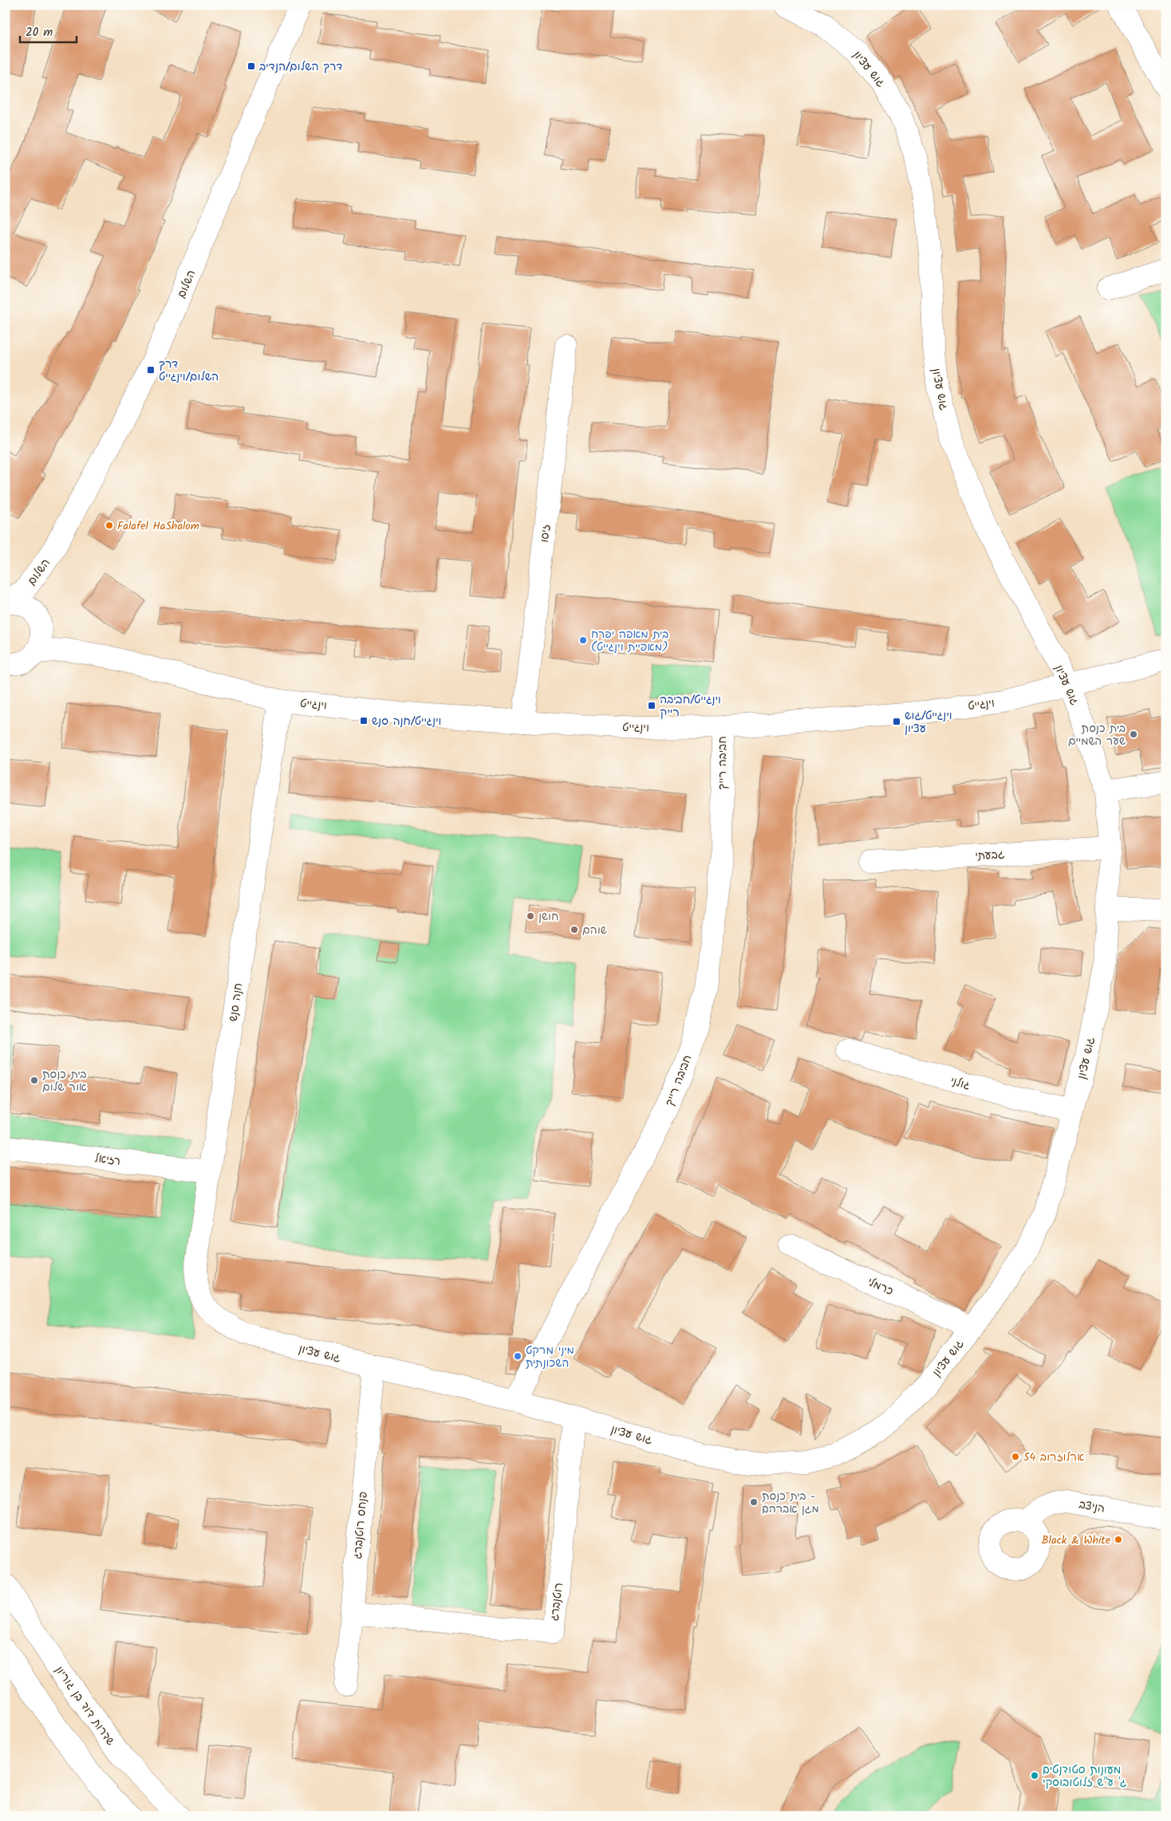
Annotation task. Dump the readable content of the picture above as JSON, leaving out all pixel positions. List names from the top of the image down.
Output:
{
  "streets": {
    "street": [
      "גוש עציון",
      "השלום",
      "זיסו",
      "וינגייט",
      "חביבה רייך",
      "גבעתי",
      "חנה סנש",
      "גולני",
      "רזיאל",
      "כרמלי",
      "הניצב",
      "פנחס רוטנברג",
      "רוטנברג",
      "שדרות דוד בן גוריון"
    ]
  },
  "crossings": [
    ["גוש עציון", "וינגייט"],
    ["גוש עציון", "חביבה רייך"],
    ["גוש עציון", "גבעתי"],
    ["גוש עציון", "חנה סנש"],
    ["גוש עציון", "גולני"],
    ["גוש עציון", "כרמלי"],
    ["גוש עציון", "פנחס רוטנברג"],
    ["גוש עציון", "רוטנברג"],
    ["השלום", "וינגייט"],
    ["זיסו", "וינגייט"],
    ["וינגייט", "חביבה רייך"],
    ["וינגייט", "חנה סנש"],
    ["חנה סנש", "רזיאל"],
    ["פנחס רוטנברג", "רוטנברג"]
  ],
  "places": {
    "transit": [
      "דרך השלום/הנדיב",
      "דרך השלום/וינגייט",
      "וינגייט/חביבה רייק",
      "וינגייט/חנה סנש",
      "וינגייט/גוש עציון"
    ],
    "other": [
      "Falafel HaShalom",
      "בית מאפה יפרח (מאפיית וינגייט)",
      "בית כנסת שער השמיים",
      "חושן",
      "שוהם",
      "בית כנסת אור שלום",
      "מיני מרקט השכונתית",
      "ארלוזרוב 54",
      "בית כנסת - מגן אברהם",
      "Black & White",
      "מעונות סטודנטים ג' ע\"ש זלוטובוסקי"
    ]
  },
  "scale_bar": "20 m"
}
